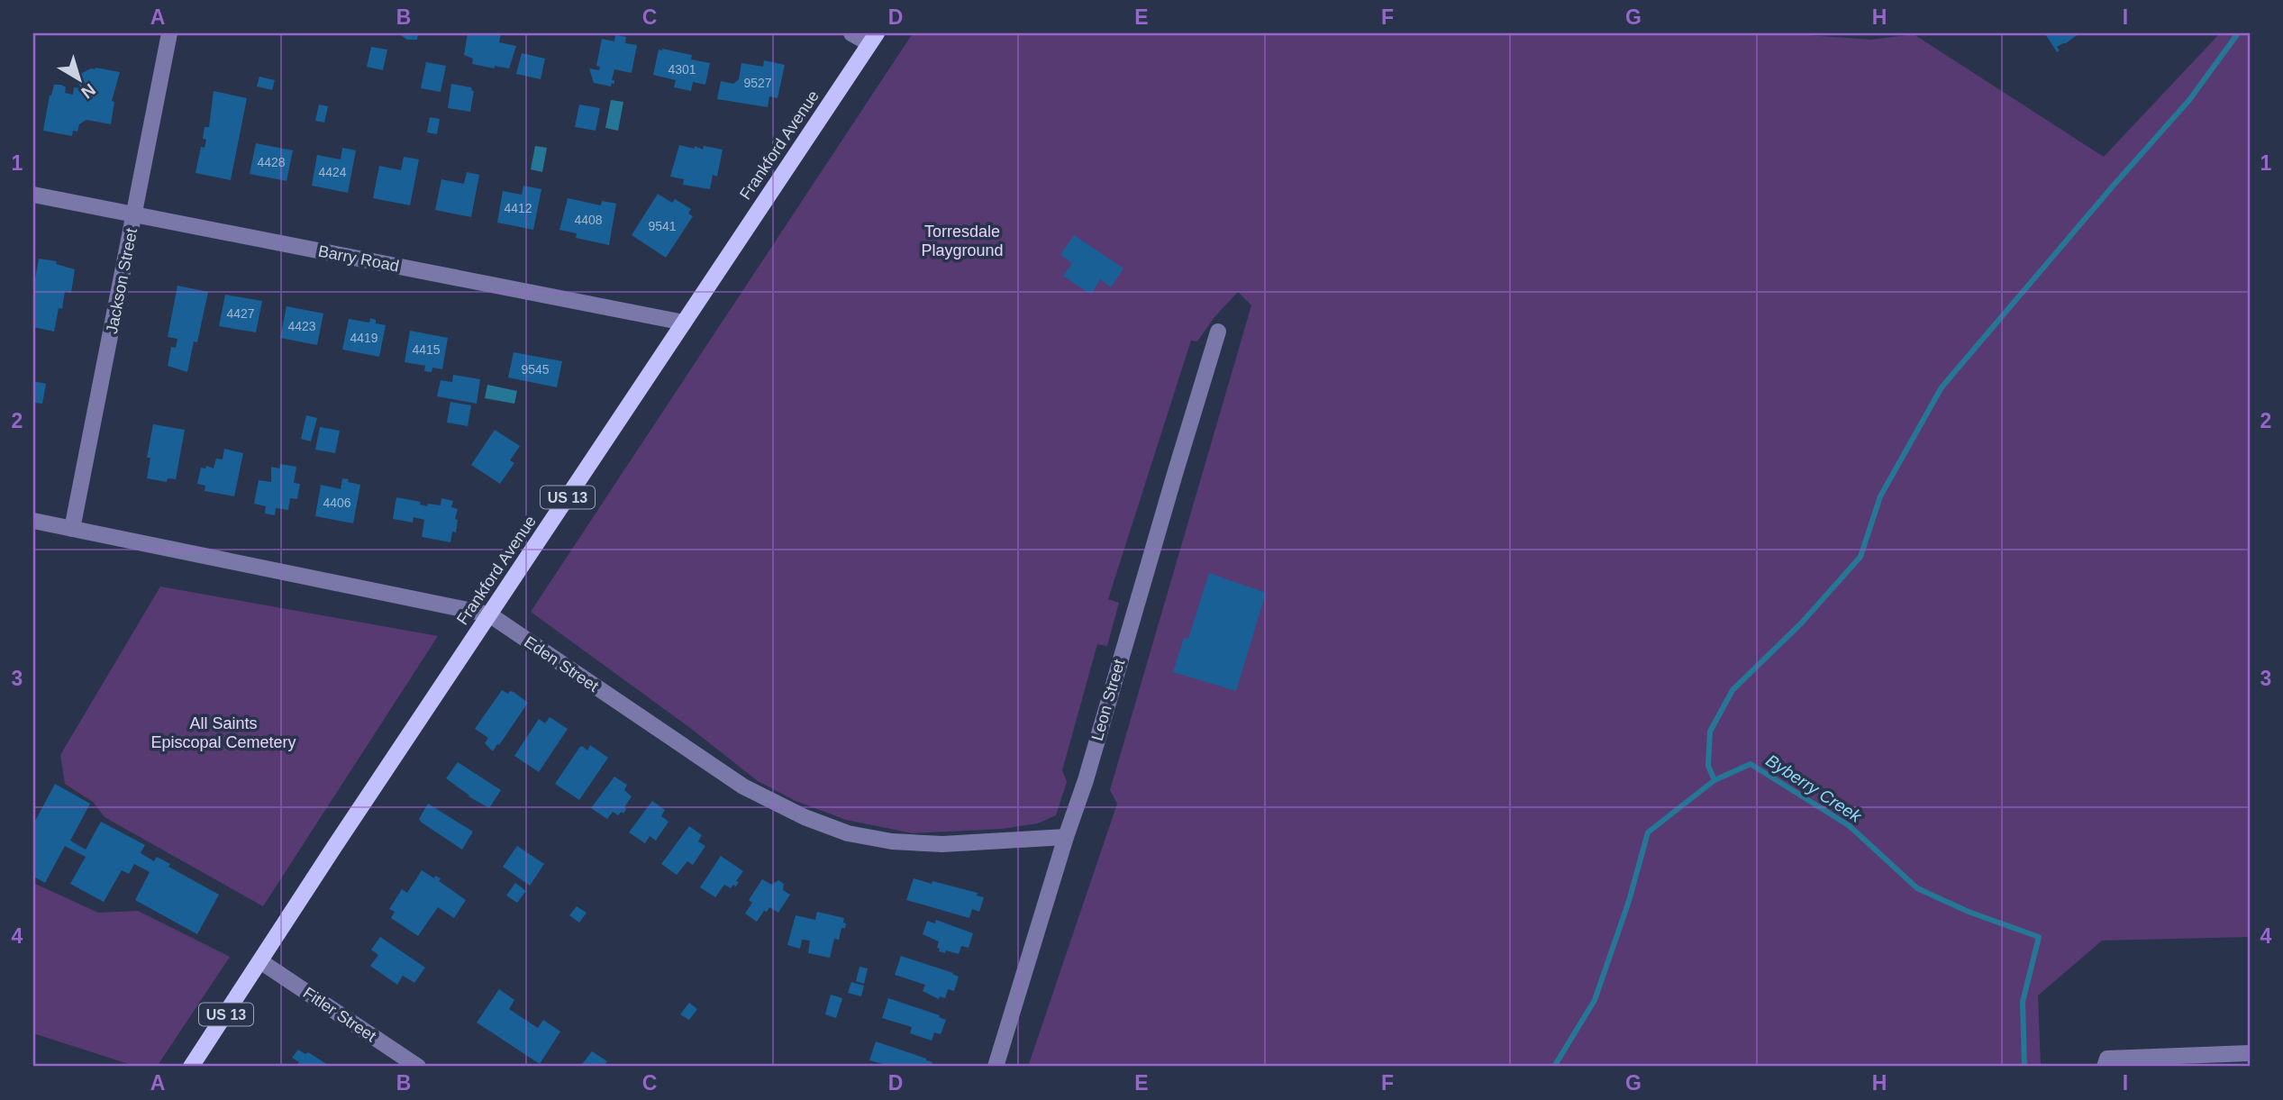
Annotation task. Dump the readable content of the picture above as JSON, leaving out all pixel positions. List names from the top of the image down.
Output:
{
  "streets": {
    "main road": ["Frankford Avenue", "US 13"],
    "street": [
      "Barry Road",
      "Jackson Street",
      "Eden Street",
      "Leon Street",
      "Fitler Street"
    ]
  },
  "crossings": [
    ["Frankford Avenue", "Barry Road"],
    ["Frankford Avenue", "Eden Street"],
    ["Frankford Avenue", "Fitler Street"],
    ["Barry Road", "Jackson Street"],
    ["Jackson Street", "Eden Street"],
    ["Eden Street", "Leon Street"]
  ],
  "water": ["Byberry Creek"],
  "parks": ["Torresdale Playground", "All Saints Episcopal Cemetery"],
  "house_numbers": [
    "4301",
    "9527",
    "4428",
    "4424",
    "4412",
    "4408",
    "9541",
    "4427",
    "4423",
    "4419",
    "4415",
    "9545",
    "4406"
  ],
  "north": "bottom right",
  "grid": {
    "columns": [
      "A",
      "B",
      "C",
      "D",
      "E",
      "F",
      "G",
      "H",
      "I"
    ],
    "rows": [
      "1",
      "2",
      "3",
      "4"
    ]
  }
}
